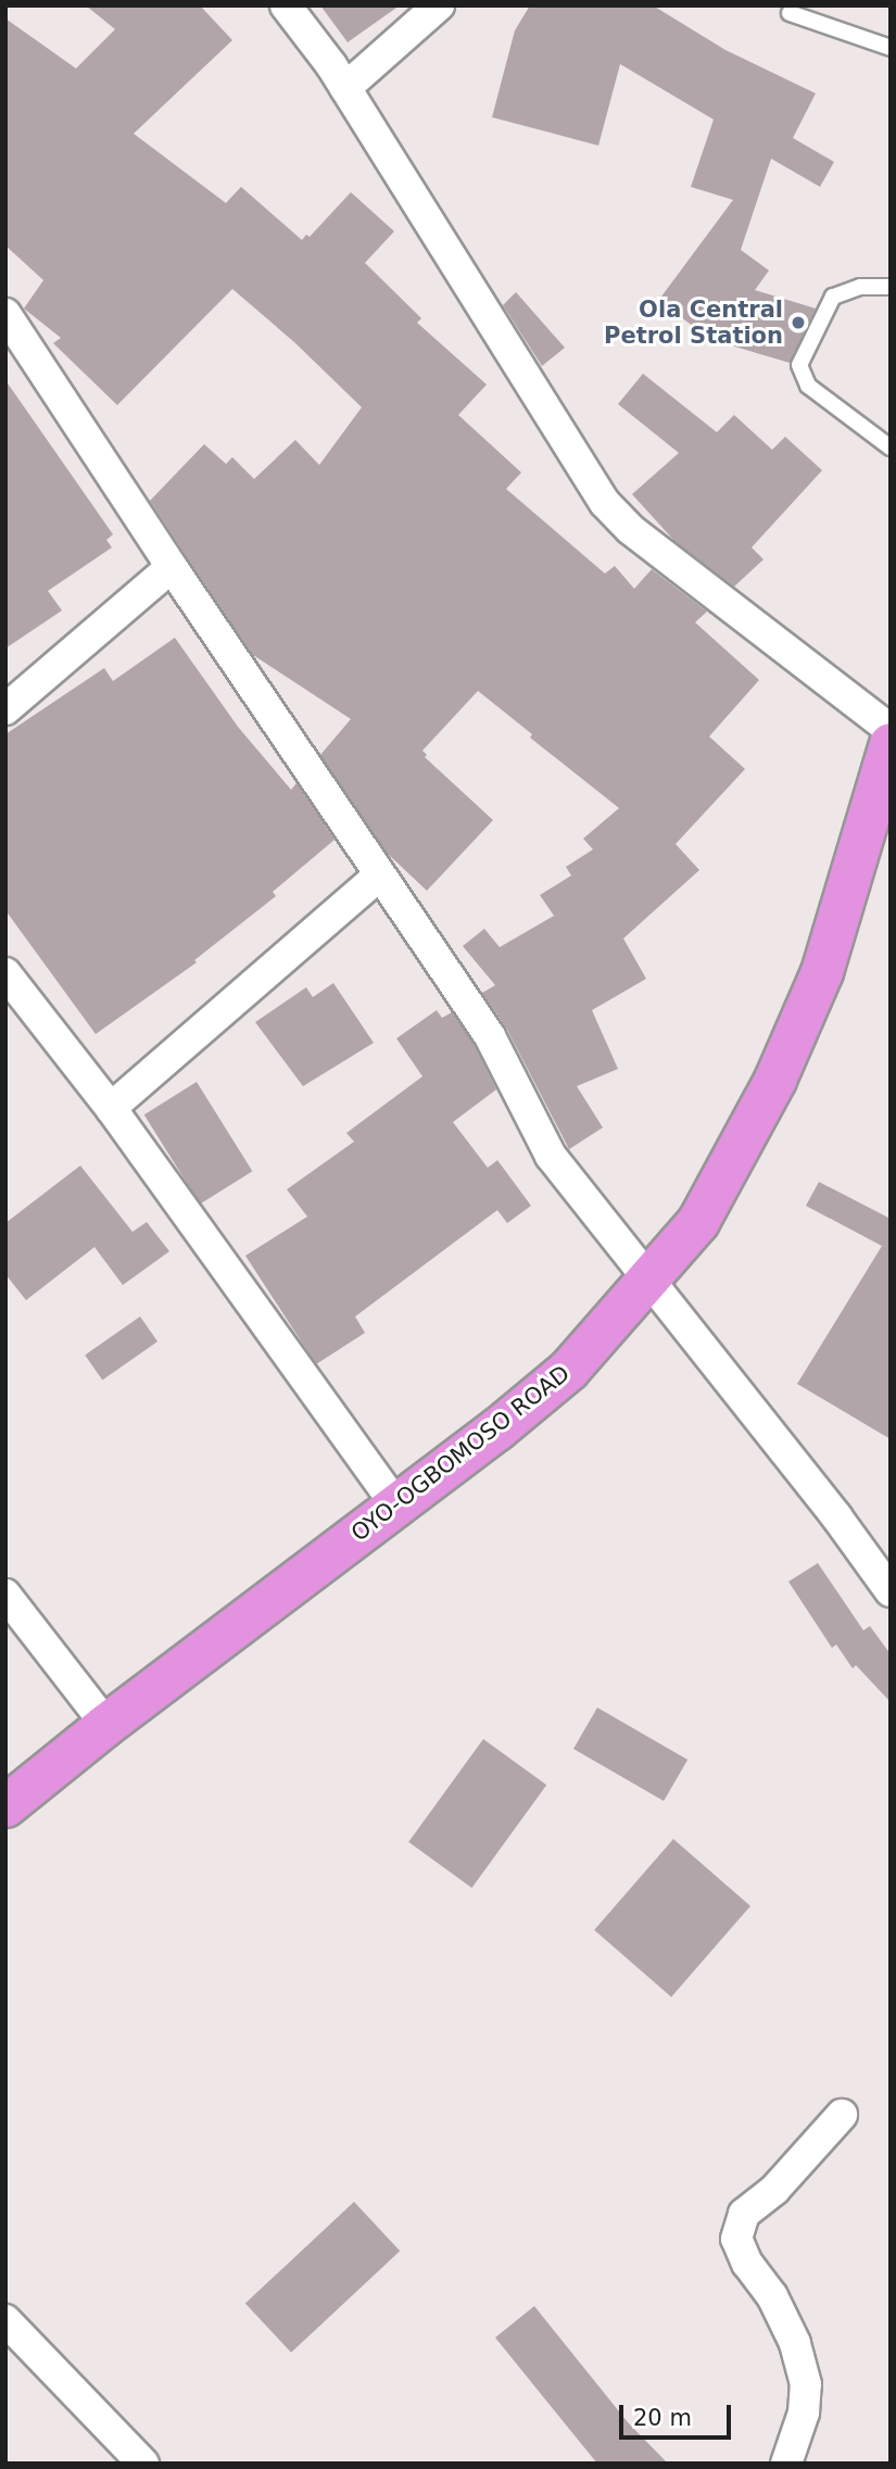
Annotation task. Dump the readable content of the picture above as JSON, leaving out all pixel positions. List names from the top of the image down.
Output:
{
  "streets": {
    "highway": ["OYO-OGBOMOSO ROAD"]
  },
  "places": ["Ola Central Petrol Station"],
  "scale_bar": "20 m"
}
